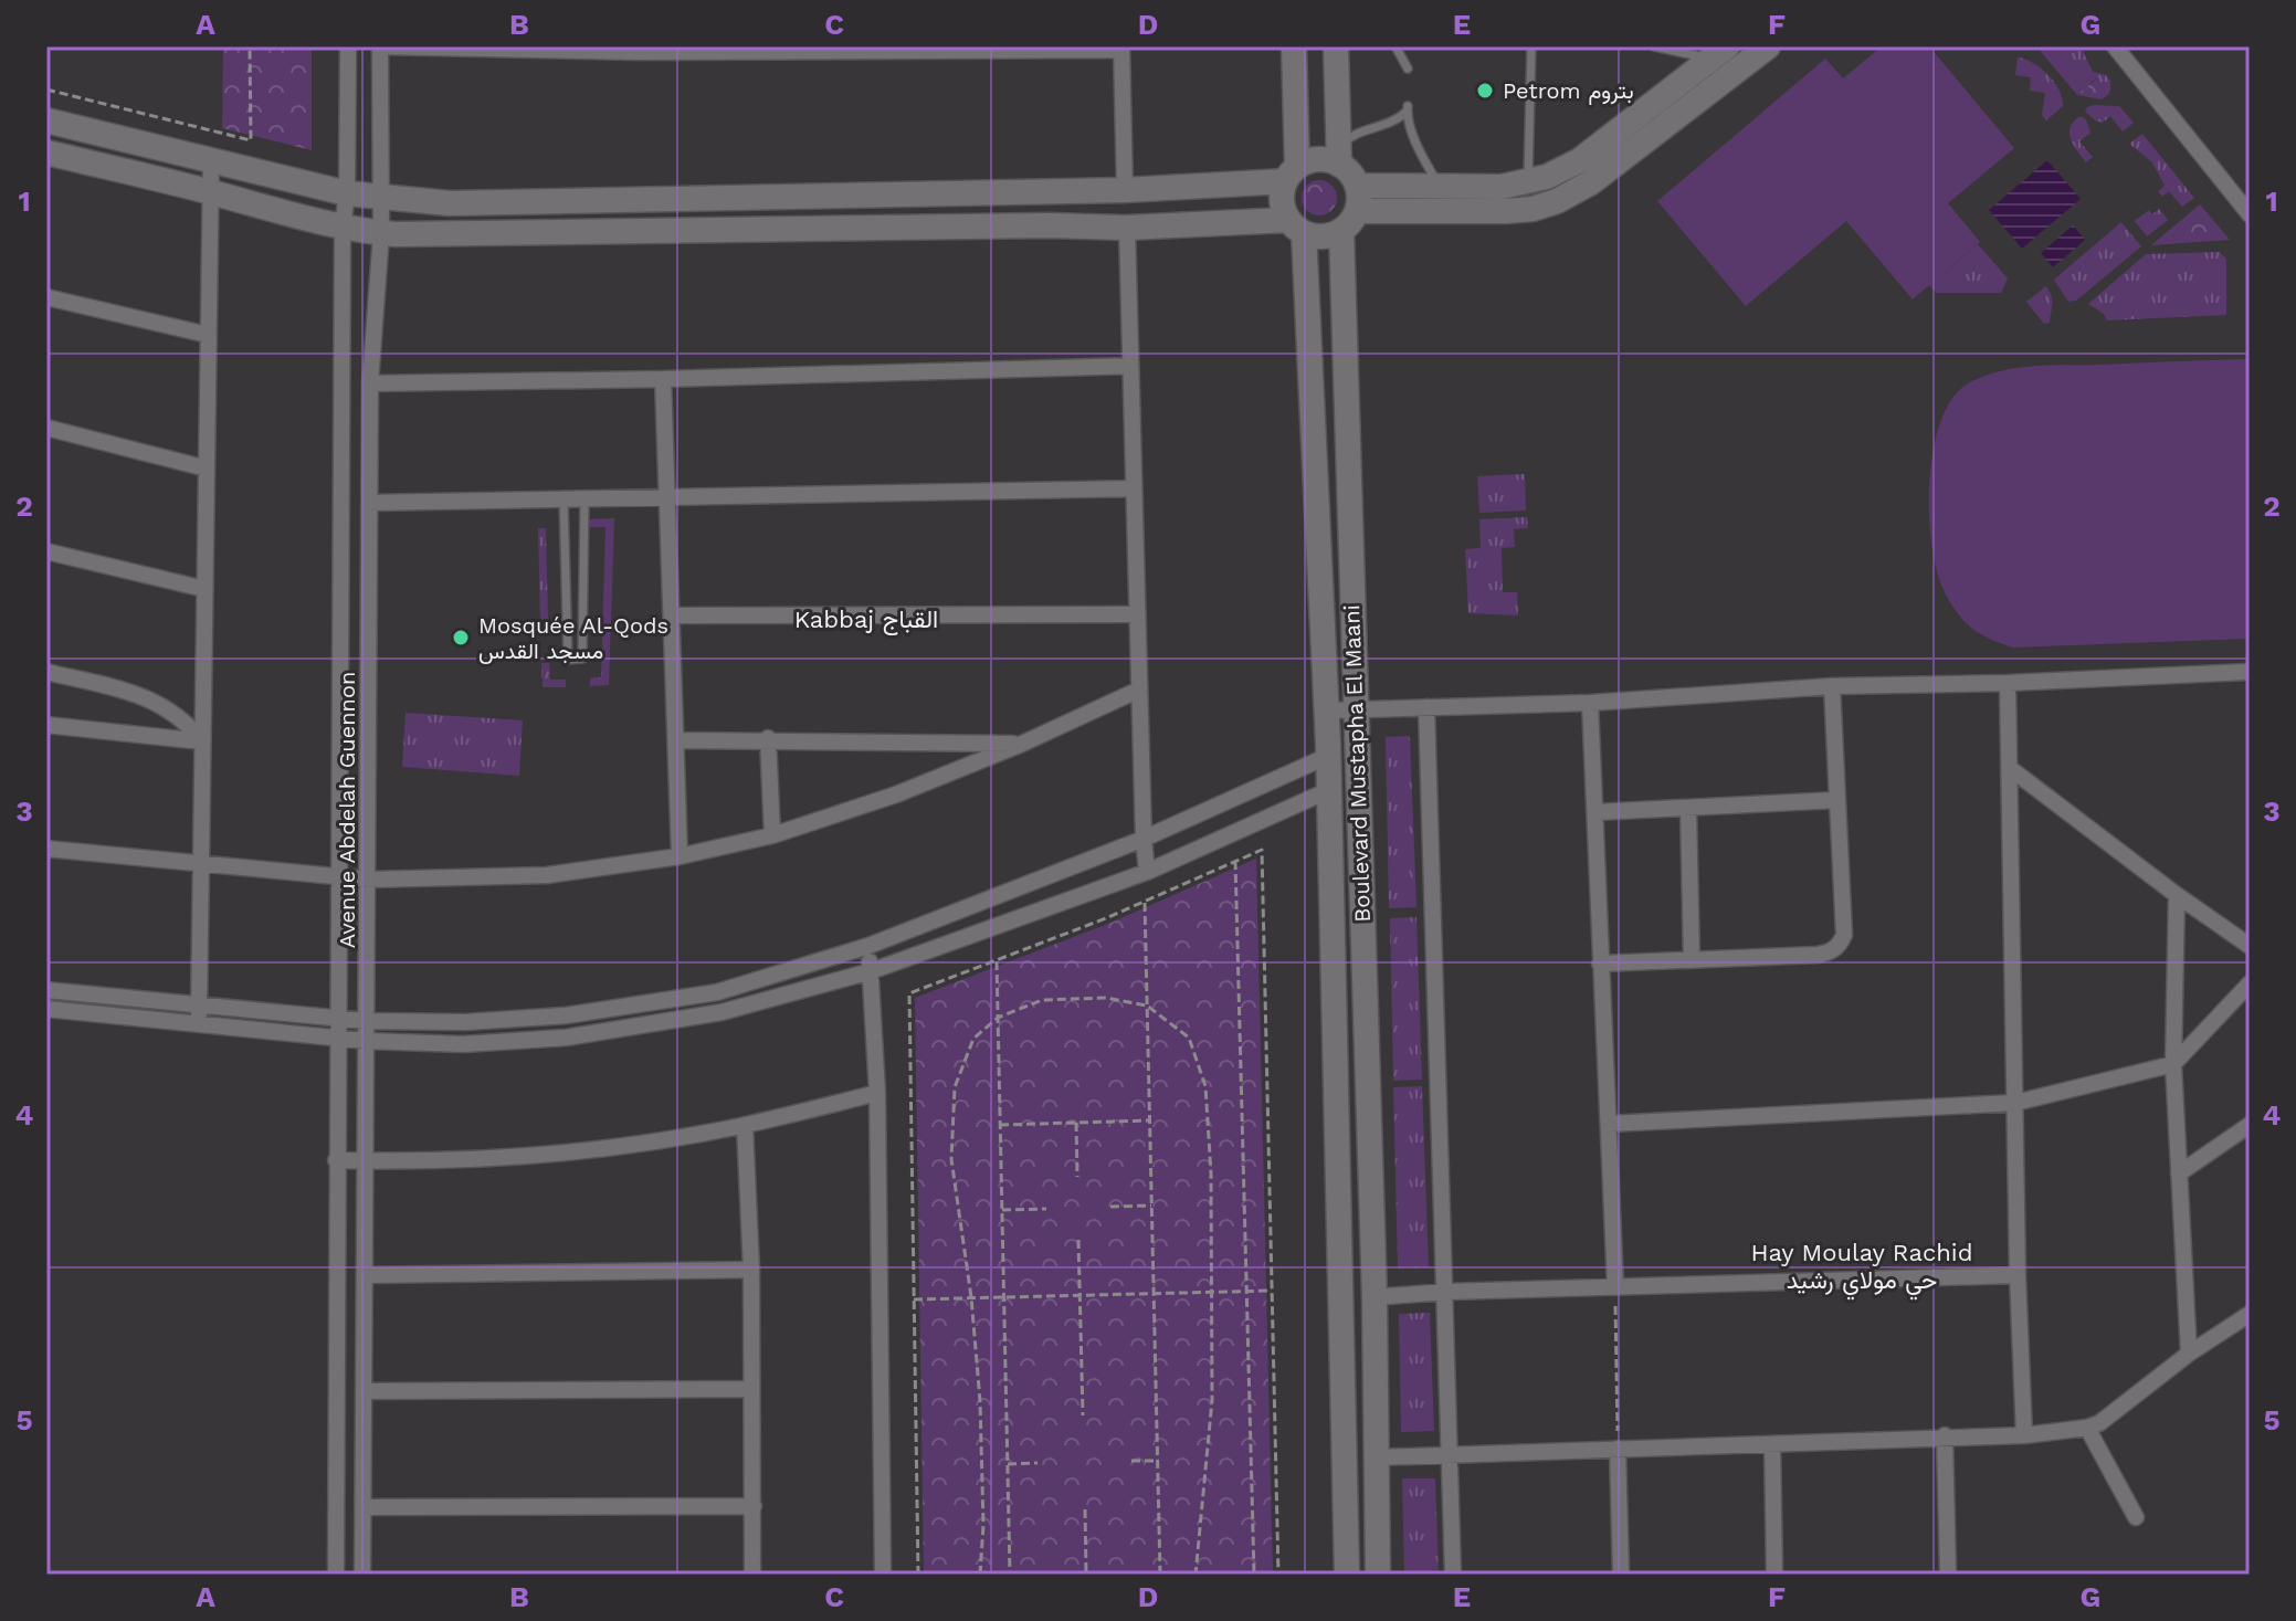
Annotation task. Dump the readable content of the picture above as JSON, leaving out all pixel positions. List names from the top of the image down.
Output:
{
  "streets": {
    "main road": ["Boulevard Mustapha El Maani"],
    "street": ["Avenue Abdelah Guennon"]
  },
  "districts": ["Kabbaj القباج", "Hay Moulay Rachid حي مولاي رشيد"],
  "places": ["Petrom بتروم", "Mosquée Al-Qods مسجد القدس"],
  "grid": {
    "columns": [
      "A",
      "B",
      "C",
      "D",
      "E",
      "F",
      "G"
    ],
    "rows": [
      "1",
      "2",
      "3",
      "4",
      "5"
    ]
  }
}
